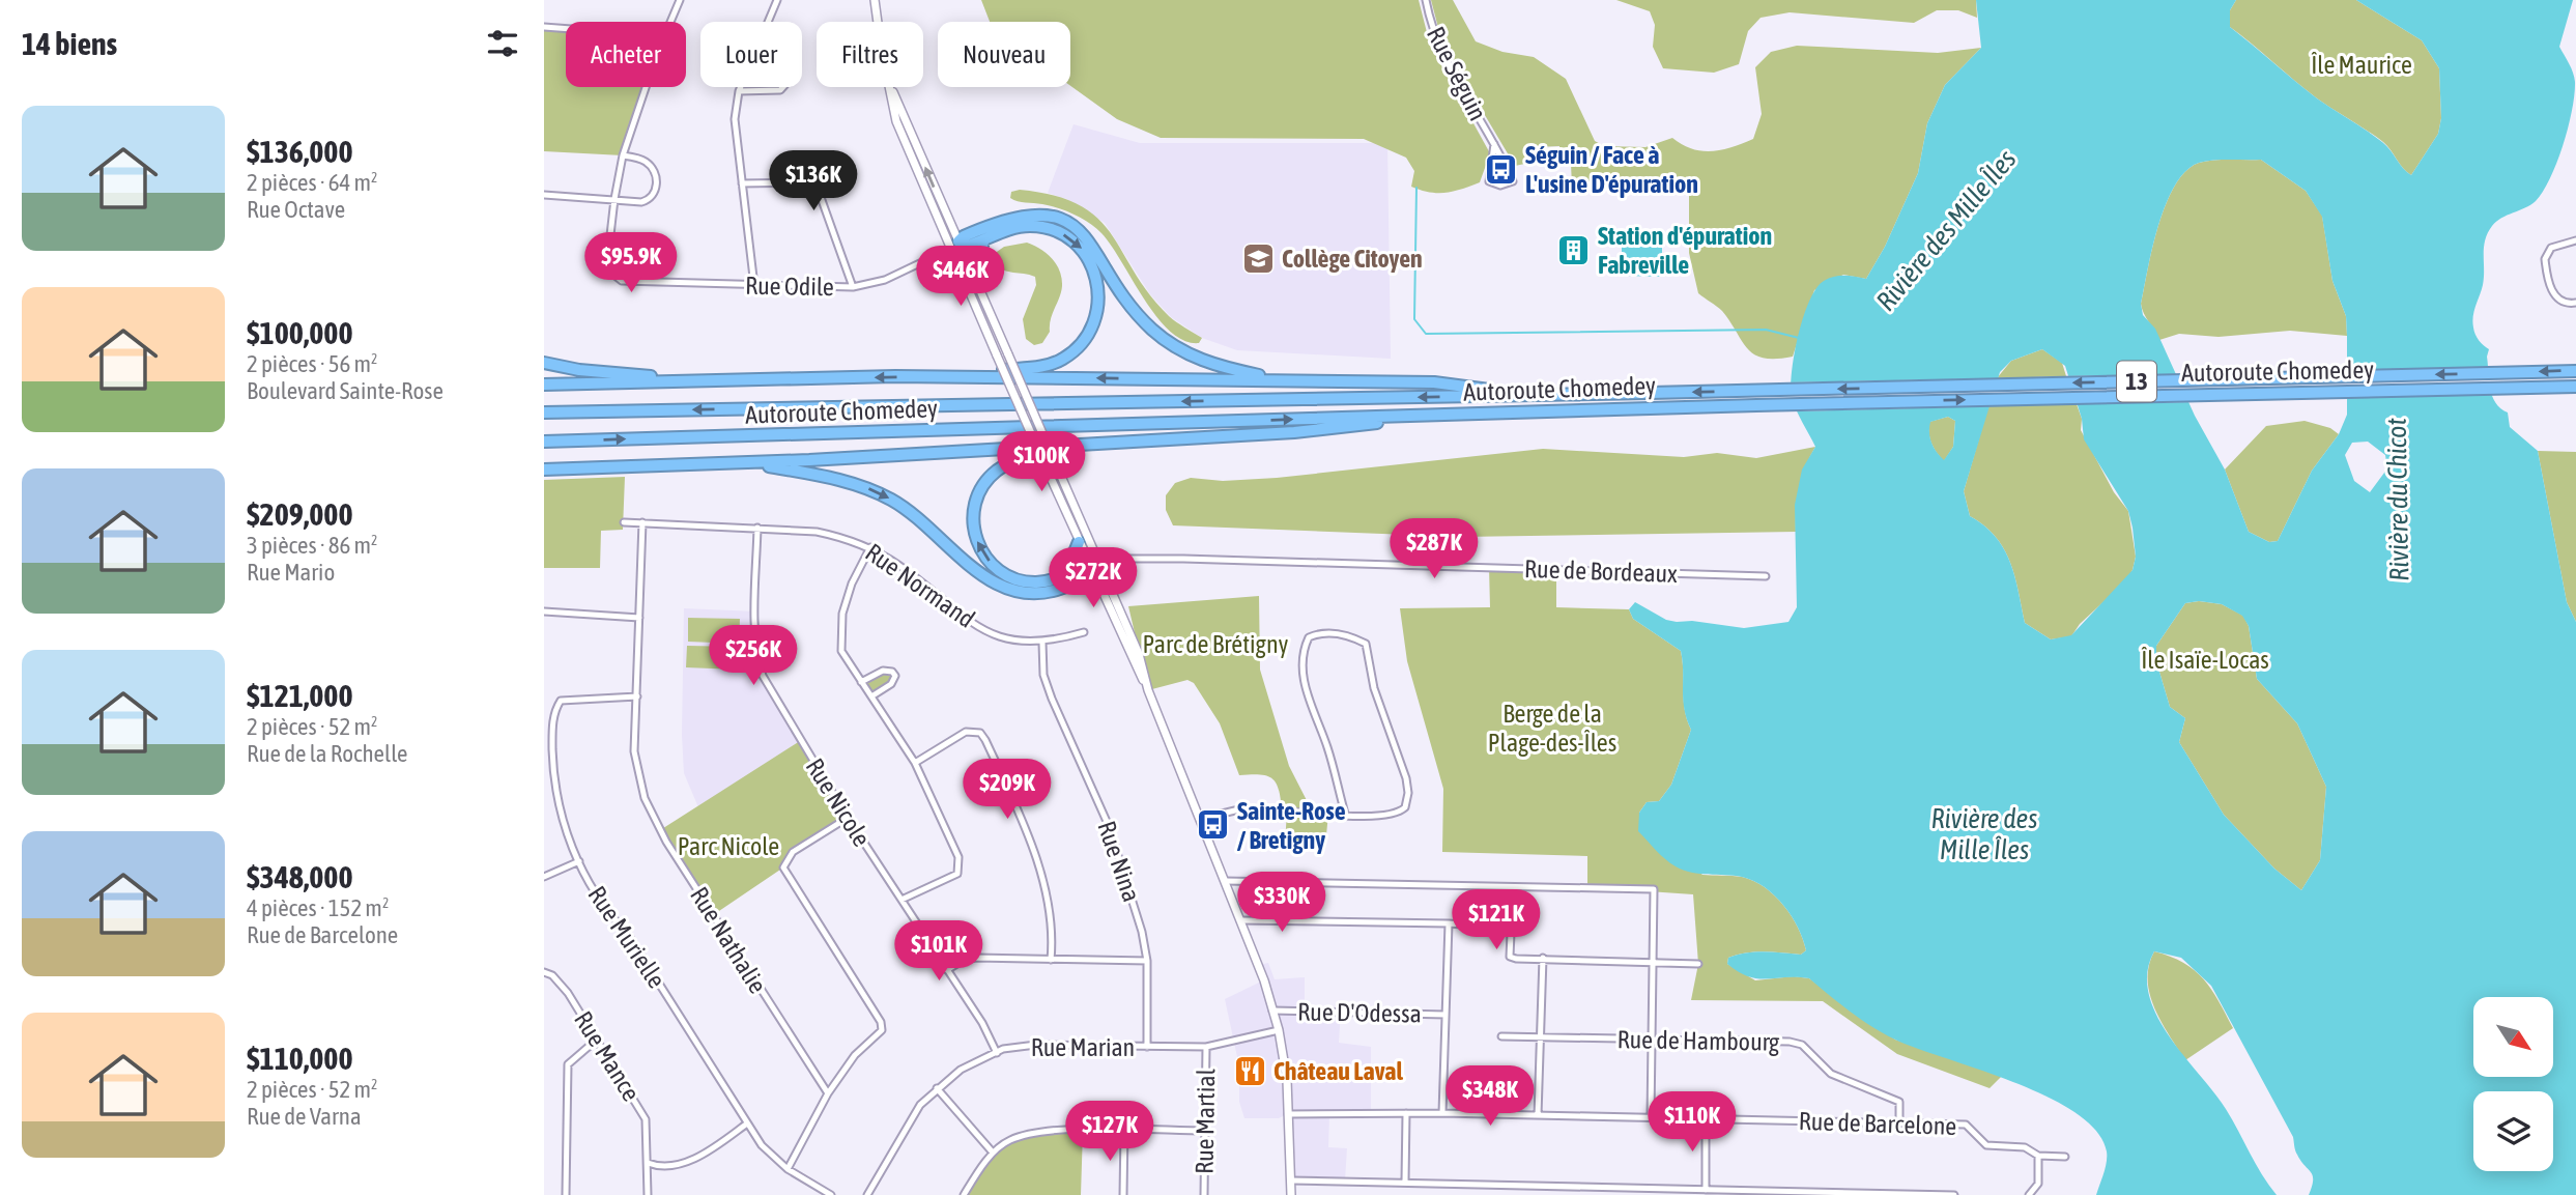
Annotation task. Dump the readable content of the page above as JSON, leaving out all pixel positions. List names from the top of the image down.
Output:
{
  "streets": {
    "highway": ["Autoroute Chomedey", "13"],
    "street": [
      "Rue Séguin",
      "Rue Odile",
      "Rue de Bordeaux",
      "Rue Normand",
      "Rue Nicole",
      "Rue Nina",
      "Rue Murielle",
      "Rue Nathalie",
      "Rue D'Odessa",
      "Rue de Hambourg",
      "Rue Marian",
      "Rue Mance",
      "Rue Martial",
      "Rue de Barcelone"
    ]
  },
  "crossings": [
    ["Rue Normand", "Rue Nicole"],
    ["Rue Normand", "Rue Nina"],
    ["Rue Normand", "Rue Nathalie"],
    ["Rue Nicole", "Rue Marian"],
    ["Rue Nina", "Rue Marian"],
    ["Rue Murielle", "Rue Nathalie"],
    ["Rue de Hambourg", "Rue de Barcelone"],
    ["Rue Marian", "Rue Martial"]
  ],
  "water": ["Rivière des Mille Îles", "Rivière du Chicot"],
  "parks": [
    "Île Maurice",
    "Parc de Brétigny",
    "Île Isaïe-Locas",
    "Berge de la Plage-des-Îles",
    "Parc Nicole"
  ],
  "places": {
    "bus stop": ["Séguin / Face à L'usine D'épuration", "Sainte-Rose / Bretigny"],
    "building": ["Station d'épuration Fabreville"],
    "school or university": ["Collège Citoyen"],
    "restaurant": ["Château Laval"]
  },
  "north": "bottom right",
  "page": {
    "heading": "14 biens",
    "chip": [
      "Acheter",
      "Louer",
      "Filtres",
      "Nouveau"
    ],
    "list": [
      {
        "name": "$136,000",
        "note": "2 pièces · 64 m² · Rue Octave"
      },
      {
        "name": "$100,000",
        "note": "2 pièces · 56 m² · Boulevard Sainte-Rose"
      },
      {
        "name": "$209,000",
        "note": "3 pièces · 86 m² · Rue Mario"
      },
      {
        "name": "$121,000",
        "note": "2 pièces · 52 m² · Rue de la Rochelle"
      },
      {
        "name": "$348,000",
        "note": "4 pièces · 152 m² · Rue de Barcelone"
      },
      {
        "name": "$110,000",
        "note": "2 pièces · 52 m² · Rue de Varna"
      }
    ],
    "price": [
      "$136K",
      "$95.9K",
      "$446K",
      "$100K",
      "$287K",
      "$272K",
      "$256K",
      "$209K",
      "$330K",
      "$121K",
      "$101K",
      "$348K",
      "$110K",
      "$127K"
    ]
  }
}
